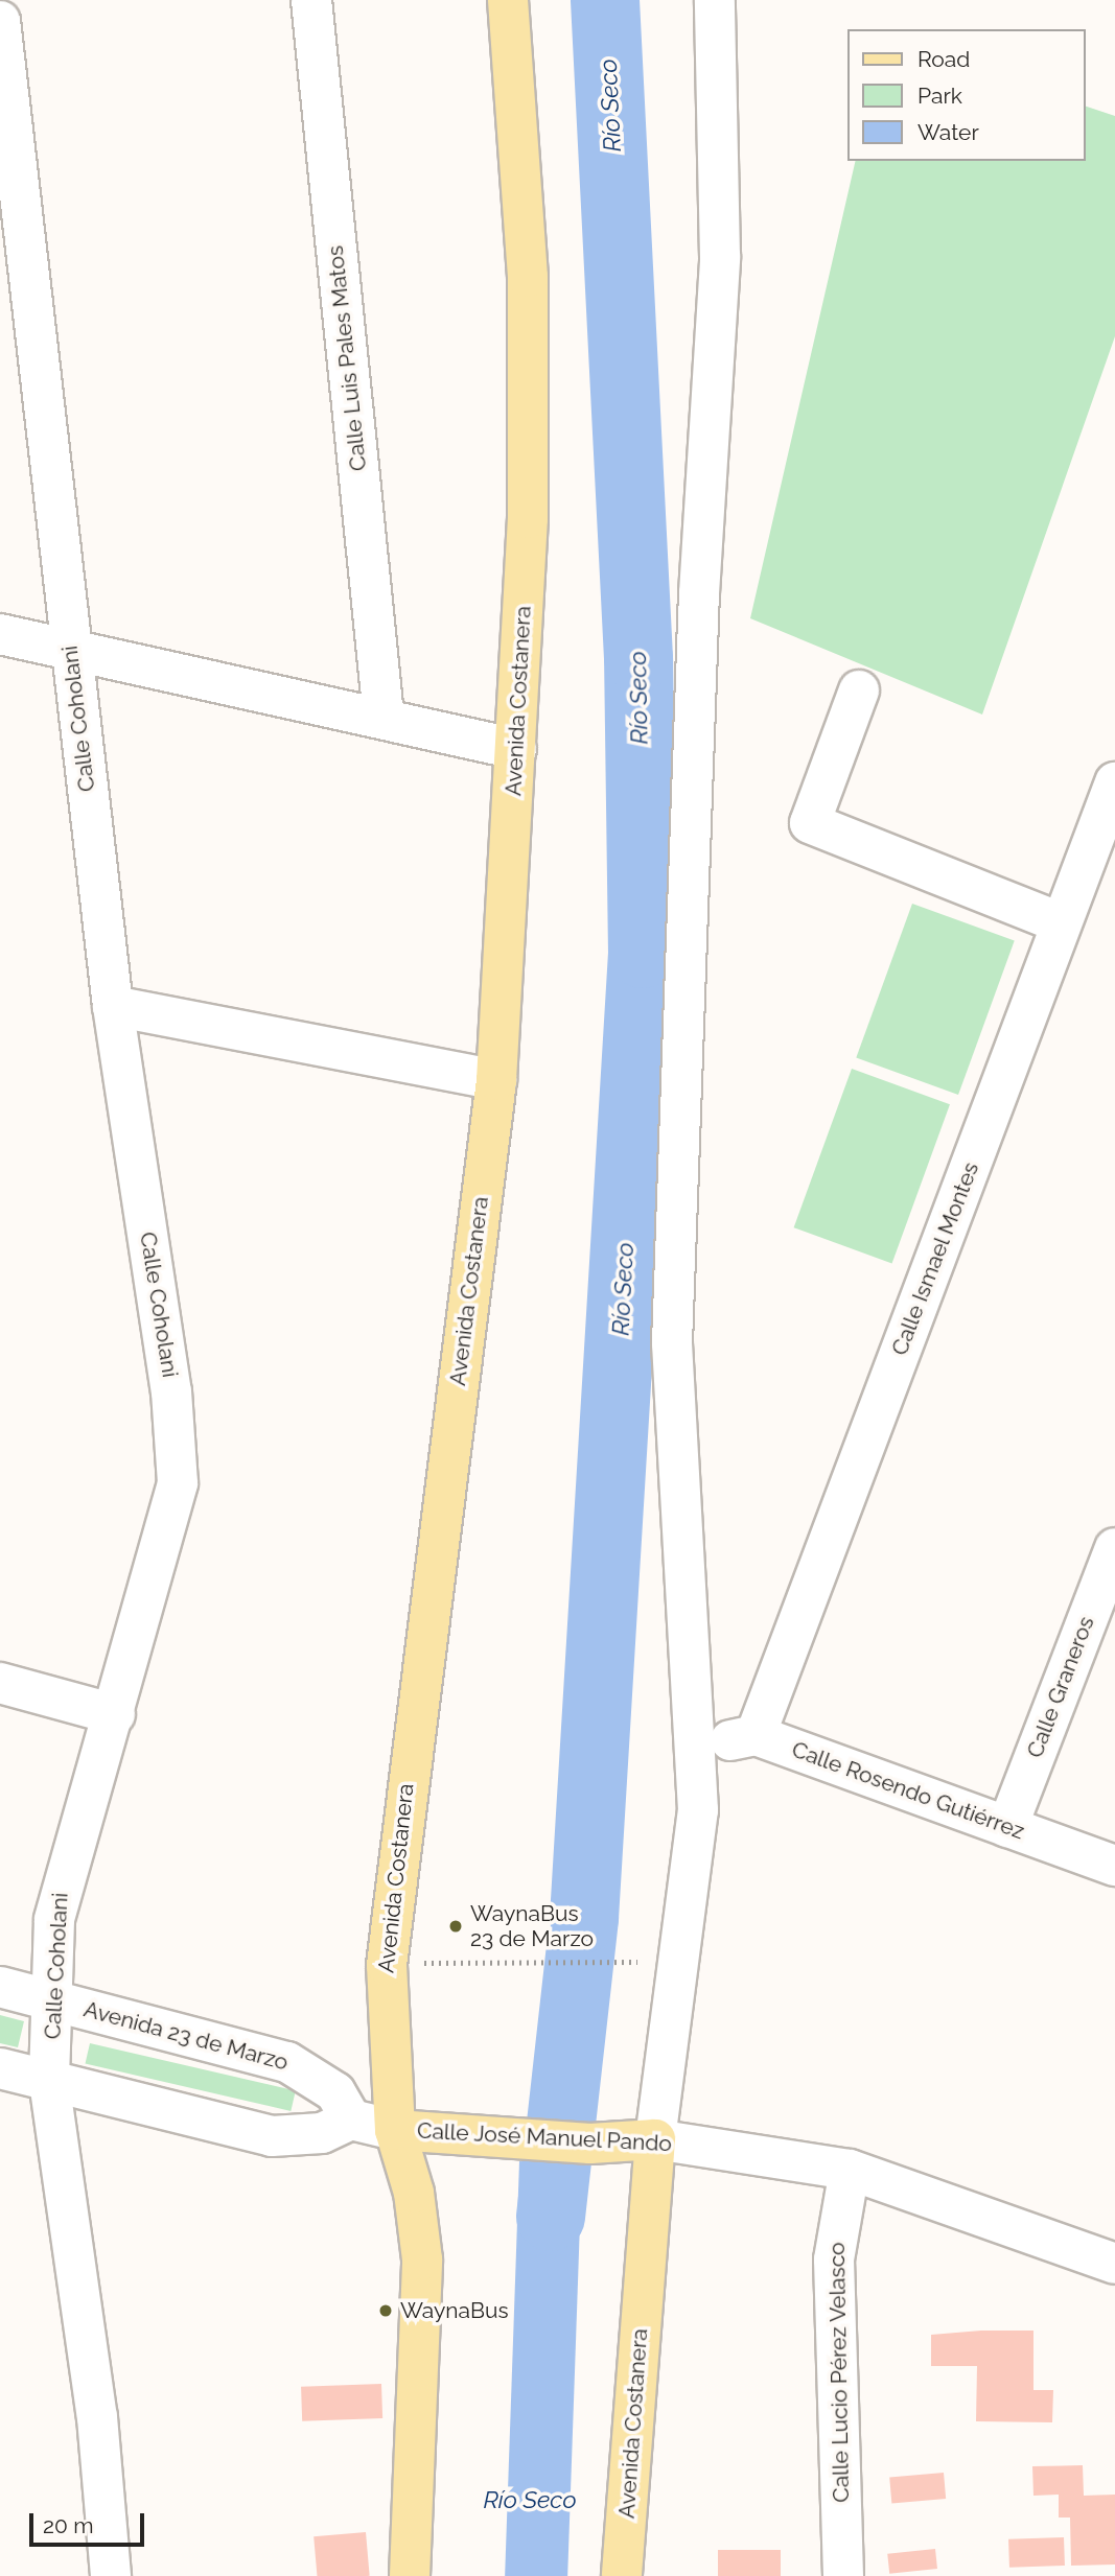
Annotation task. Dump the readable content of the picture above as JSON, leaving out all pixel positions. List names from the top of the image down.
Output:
{
  "streets": {
    "main road": ["Avenida Costanera", "Calle José Manuel Pando"],
    "street": [
      "Calle Luis Pales Matos",
      "Calle Coholani",
      "Calle Ismael Montes",
      "Calle Graneros",
      "Calle Rosendo Gutiérrez",
      "Avenida 23 de Marzo",
      "Calle Lucio Pérez Velasco"
    ]
  },
  "crossings": [
    ["Avenida Costanera", "Calle José Manuel Pando"],
    ["Calle Coholani", "Avenida 23 de Marzo"],
    ["Calle Ismael Montes", "Calle Rosendo Gutiérrez"],
    ["Calle Graneros", "Calle Rosendo Gutiérrez"],
    ["Calle José Manuel Pando", "Calle Lucio Pérez Velasco"]
  ],
  "water": ["Río Seco"],
  "places": ["WaynaBus 23 de Marzo", "WaynaBus"],
  "legend": ["Road", "Park", "Water"],
  "scale_bar": "20 m"
}
